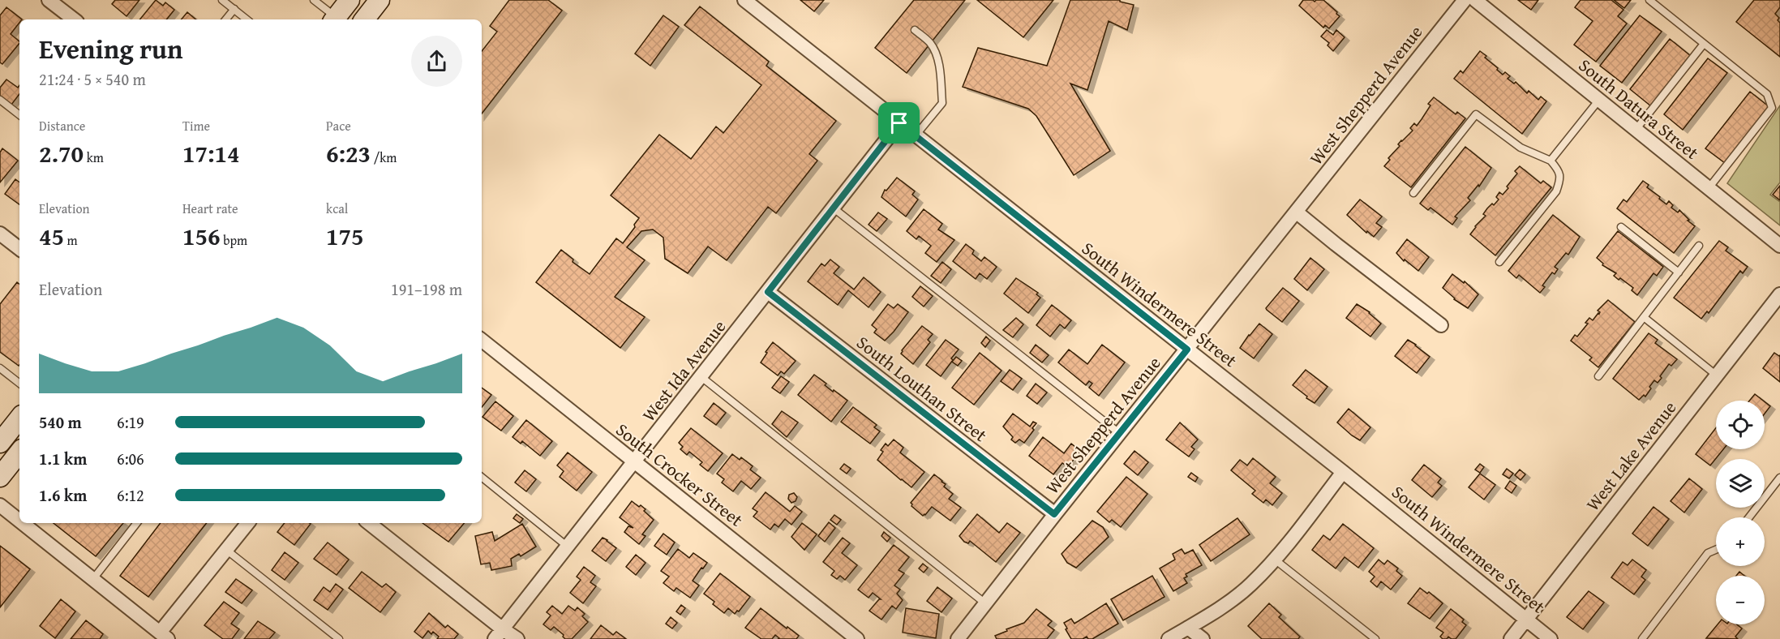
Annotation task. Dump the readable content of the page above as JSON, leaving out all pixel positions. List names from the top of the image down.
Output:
{
  "streets": {
    "street": [
      "West Shepperd Avenue",
      "South Datura Street",
      "South Windermere Street",
      "West Ida Avenue",
      "South Louthan Street",
      "West Lake Avenue",
      "South Crocker Street"
    ]
  },
  "crossings": [
    ["West Shepperd Avenue", "South Windermere Street"],
    ["West Shepperd Avenue", "South Louthan Street"],
    ["South Windermere Street", "West Ida Avenue"],
    ["South Windermere Street", "West Lake Avenue"],
    ["West Ida Avenue", "South Louthan Street"],
    ["West Ida Avenue", "South Crocker Street"]
  ],
  "page": {
    "heading": ["Evening run", "21:24 · 5 × 540 m"],
    "stats": [
      ["Distance", "2.70 km"],
      ["Time", "17:14"],
      ["Pace", "6:23 /km"],
      ["Elevation", "45 m"],
      ["Heart rate", "156 bpm"],
      ["kcal", "175"]
    ],
    "chart": ["Elevation", "191–198 m"],
    "map_buttons": ["+", "−"],
    "list": [
      {
        "name": "540 m",
        "note": "6:19"
      },
      {
        "name": "1.1 km",
        "note": "6:06"
      },
      {
        "name": "1.6 km",
        "note": "6:12"
      }
    ]
  }
}
